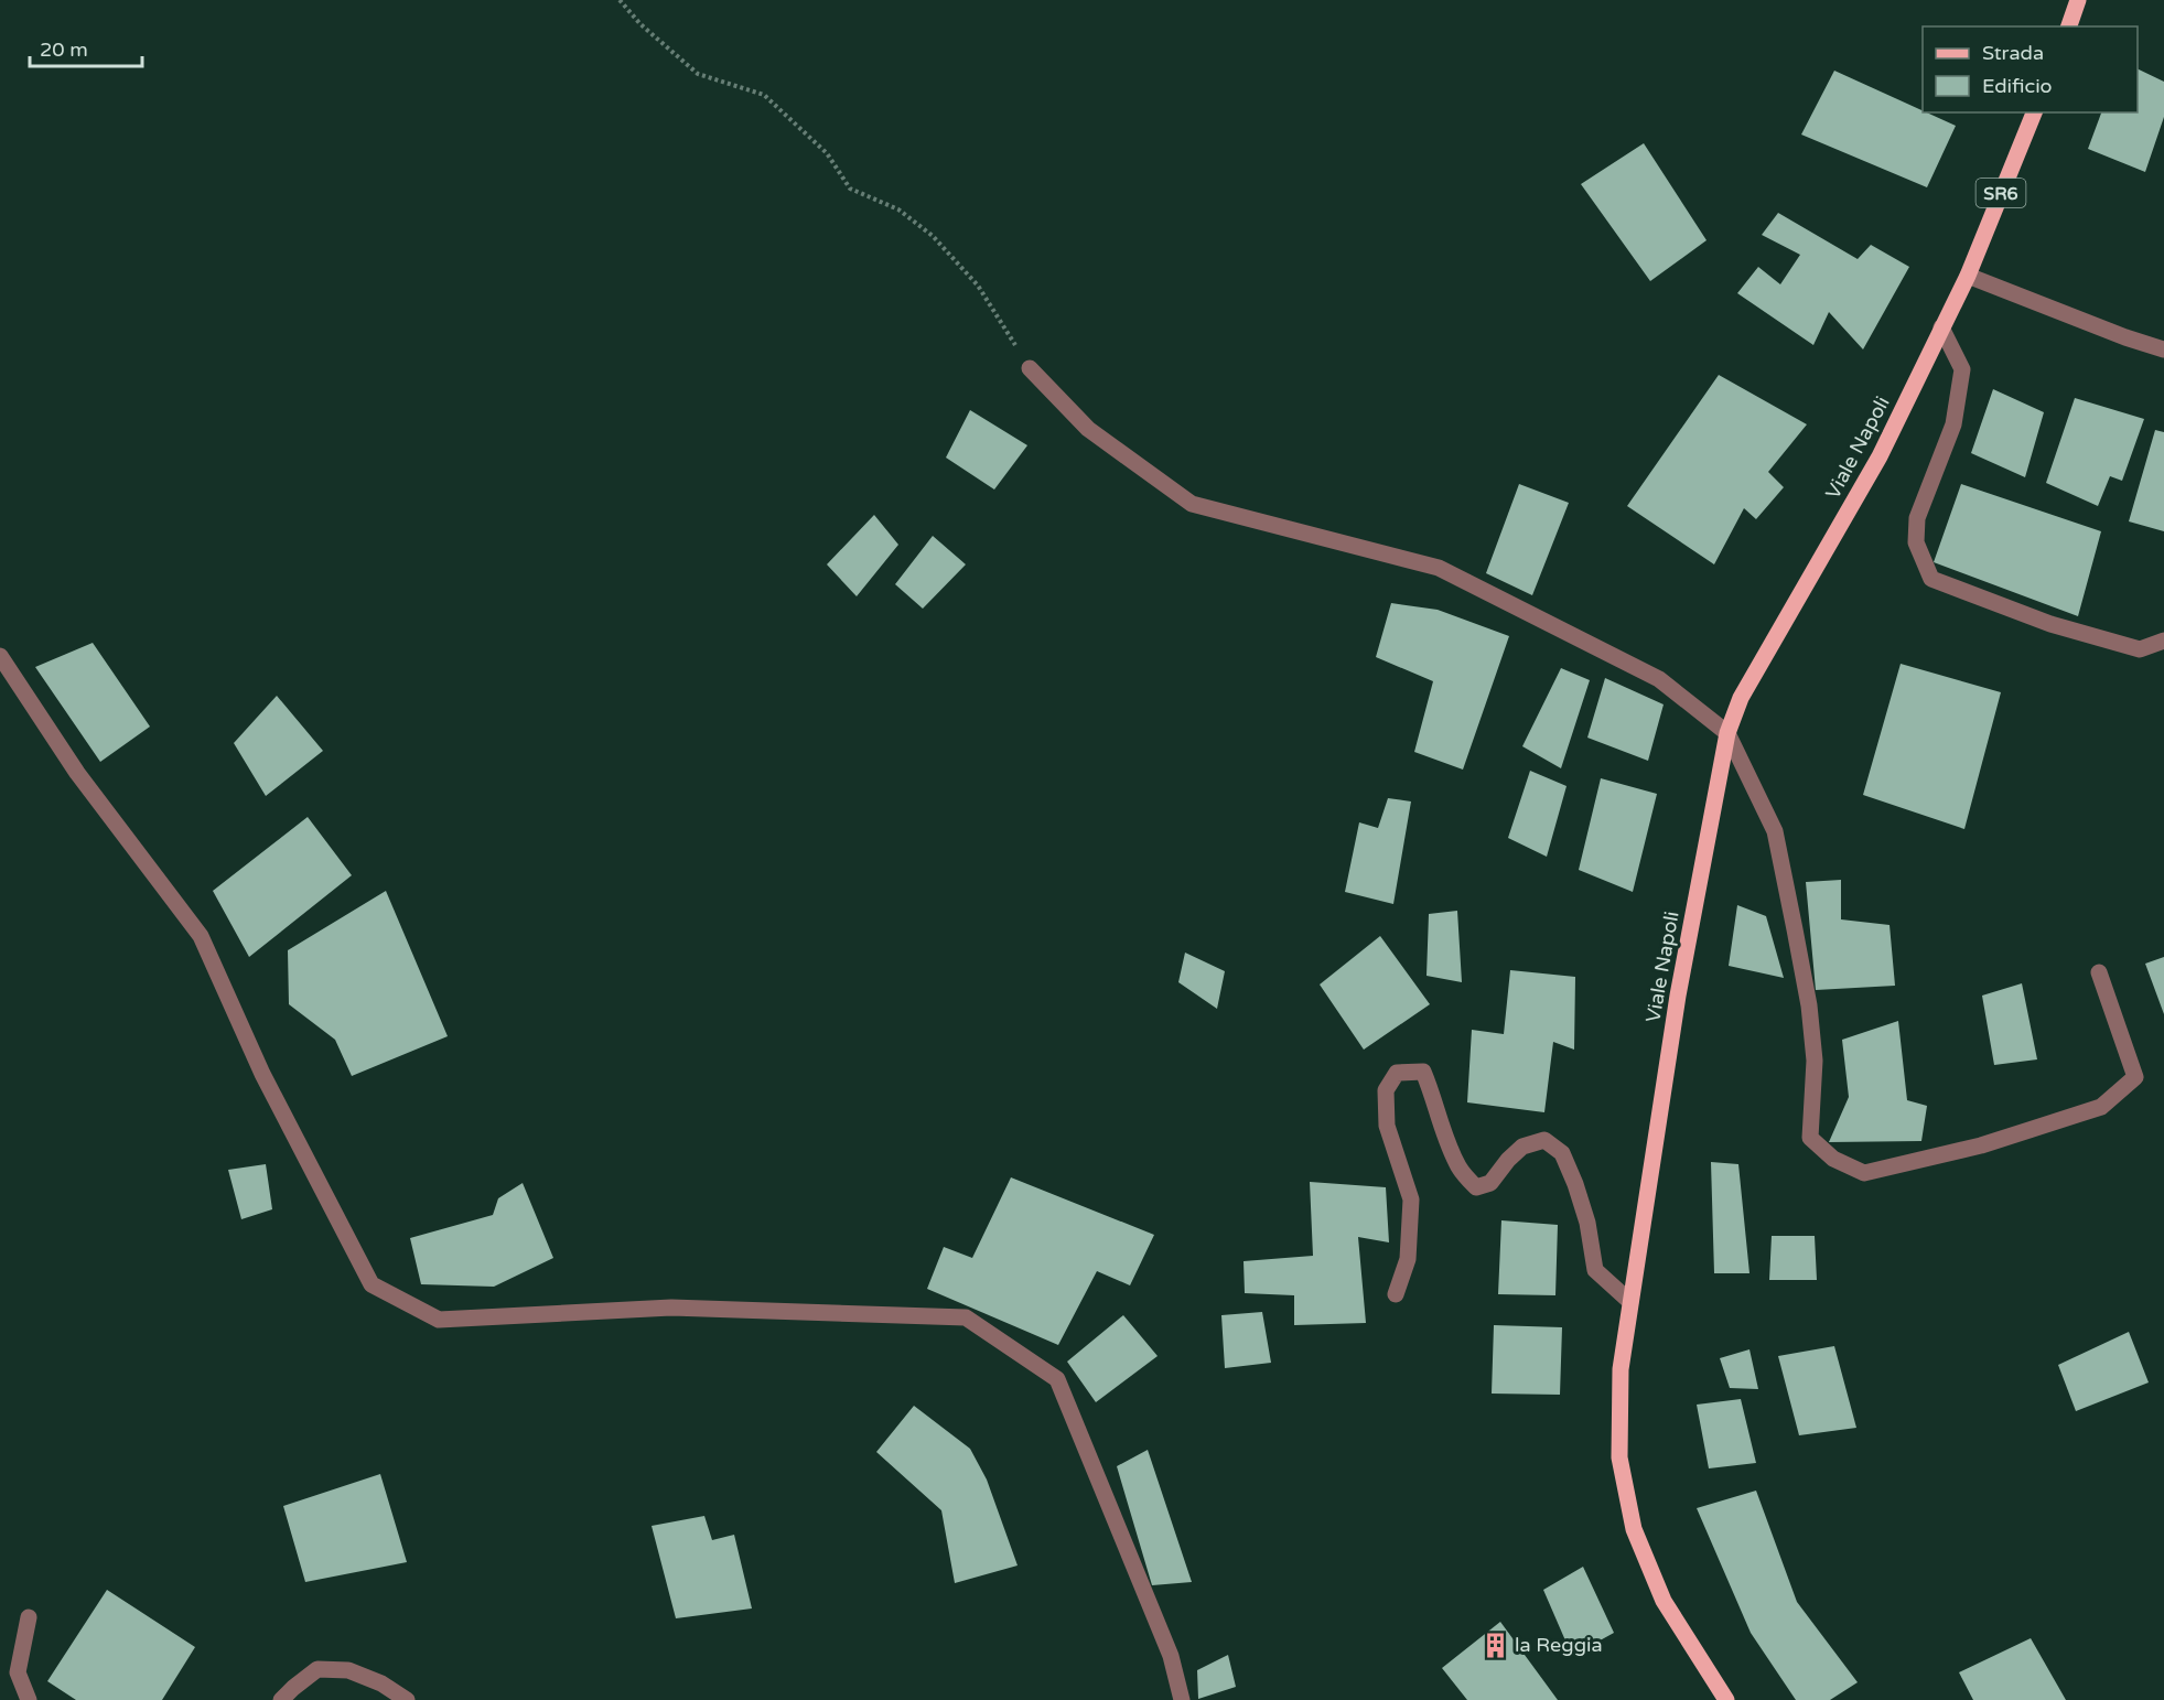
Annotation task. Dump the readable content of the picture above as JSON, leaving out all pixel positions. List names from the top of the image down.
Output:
{
  "streets": {
    "main road": ["SR6", "Viale Napoli"]
  },
  "crossings": [
    ["SR6", "Viale Napoli"]
  ],
  "places": {
    "building": ["la Reggia"]
  },
  "legend": ["Strada", "Edificio"],
  "scale_bar": "20 m"
}
